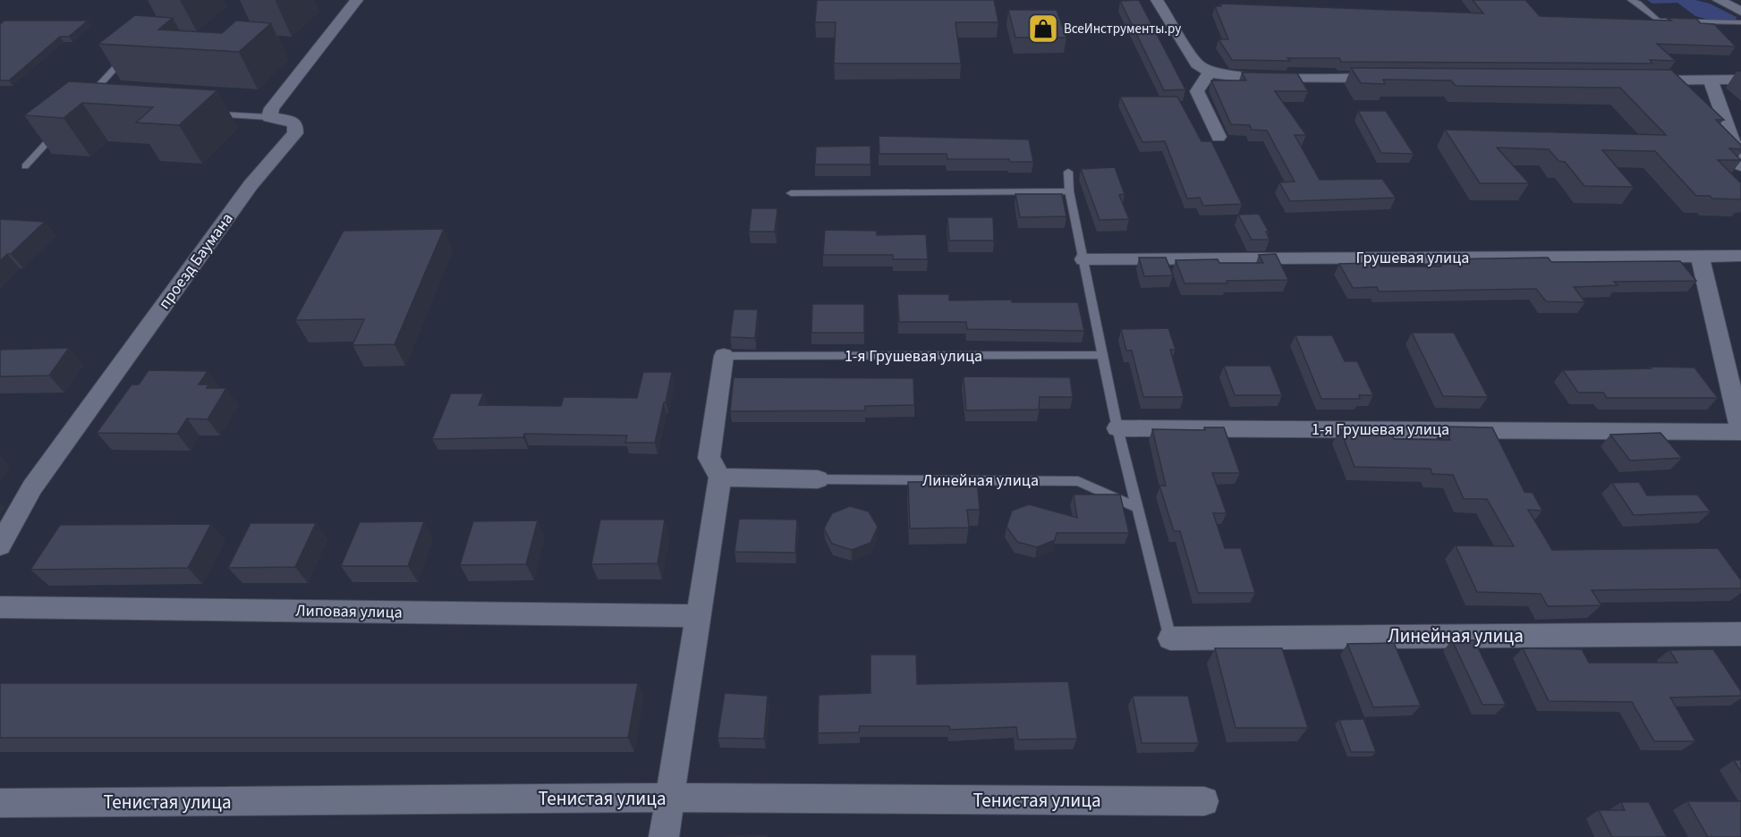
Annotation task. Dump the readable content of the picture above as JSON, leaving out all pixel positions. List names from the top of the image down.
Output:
{
  "streets": {
    "street": [
      "Грушевая улица",
      "проезд Баумана",
      "1-я Грушевая улица",
      "Линейная улица",
      "Липовая улица",
      "Тенистая улица"
    ]
  },
  "places": {
    "shop": ["ВсеИнструменты.ру"]
  }
}
